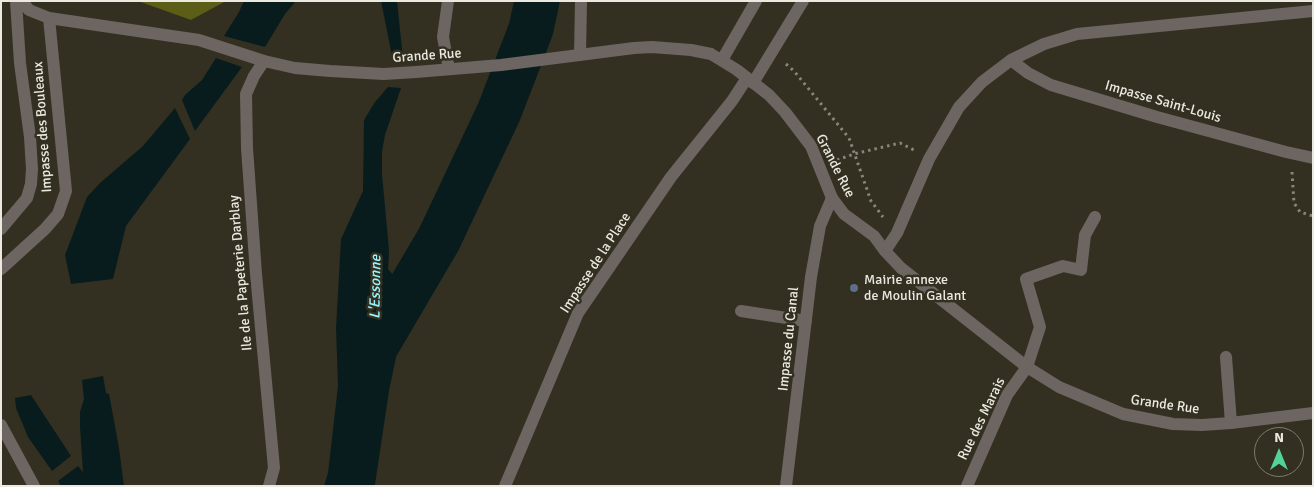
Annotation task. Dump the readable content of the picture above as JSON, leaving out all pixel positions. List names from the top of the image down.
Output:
{
  "streets": {
    "street": [
      "Grande Rue",
      "Impasse Saint-Louis",
      "Impasse des Bouleaux",
      "Impasse de la Place",
      "Ile de la Papeterie Darblay",
      "Impasse du Canal",
      "Rue des Marais"
    ]
  },
  "crossings": [
    ["Grande Rue", "Impasse des Bouleaux"],
    ["Grande Rue", "Impasse de la Place"],
    ["Grande Rue", "Ile de la Papeterie Darblay"],
    ["Grande Rue", "Impasse du Canal"],
    ["Grande Rue", "Rue des Marais"]
  ],
  "water": ["L'Essonne"],
  "places": ["Mairie annexe de Moulin Galant"],
  "north": "top"
}
